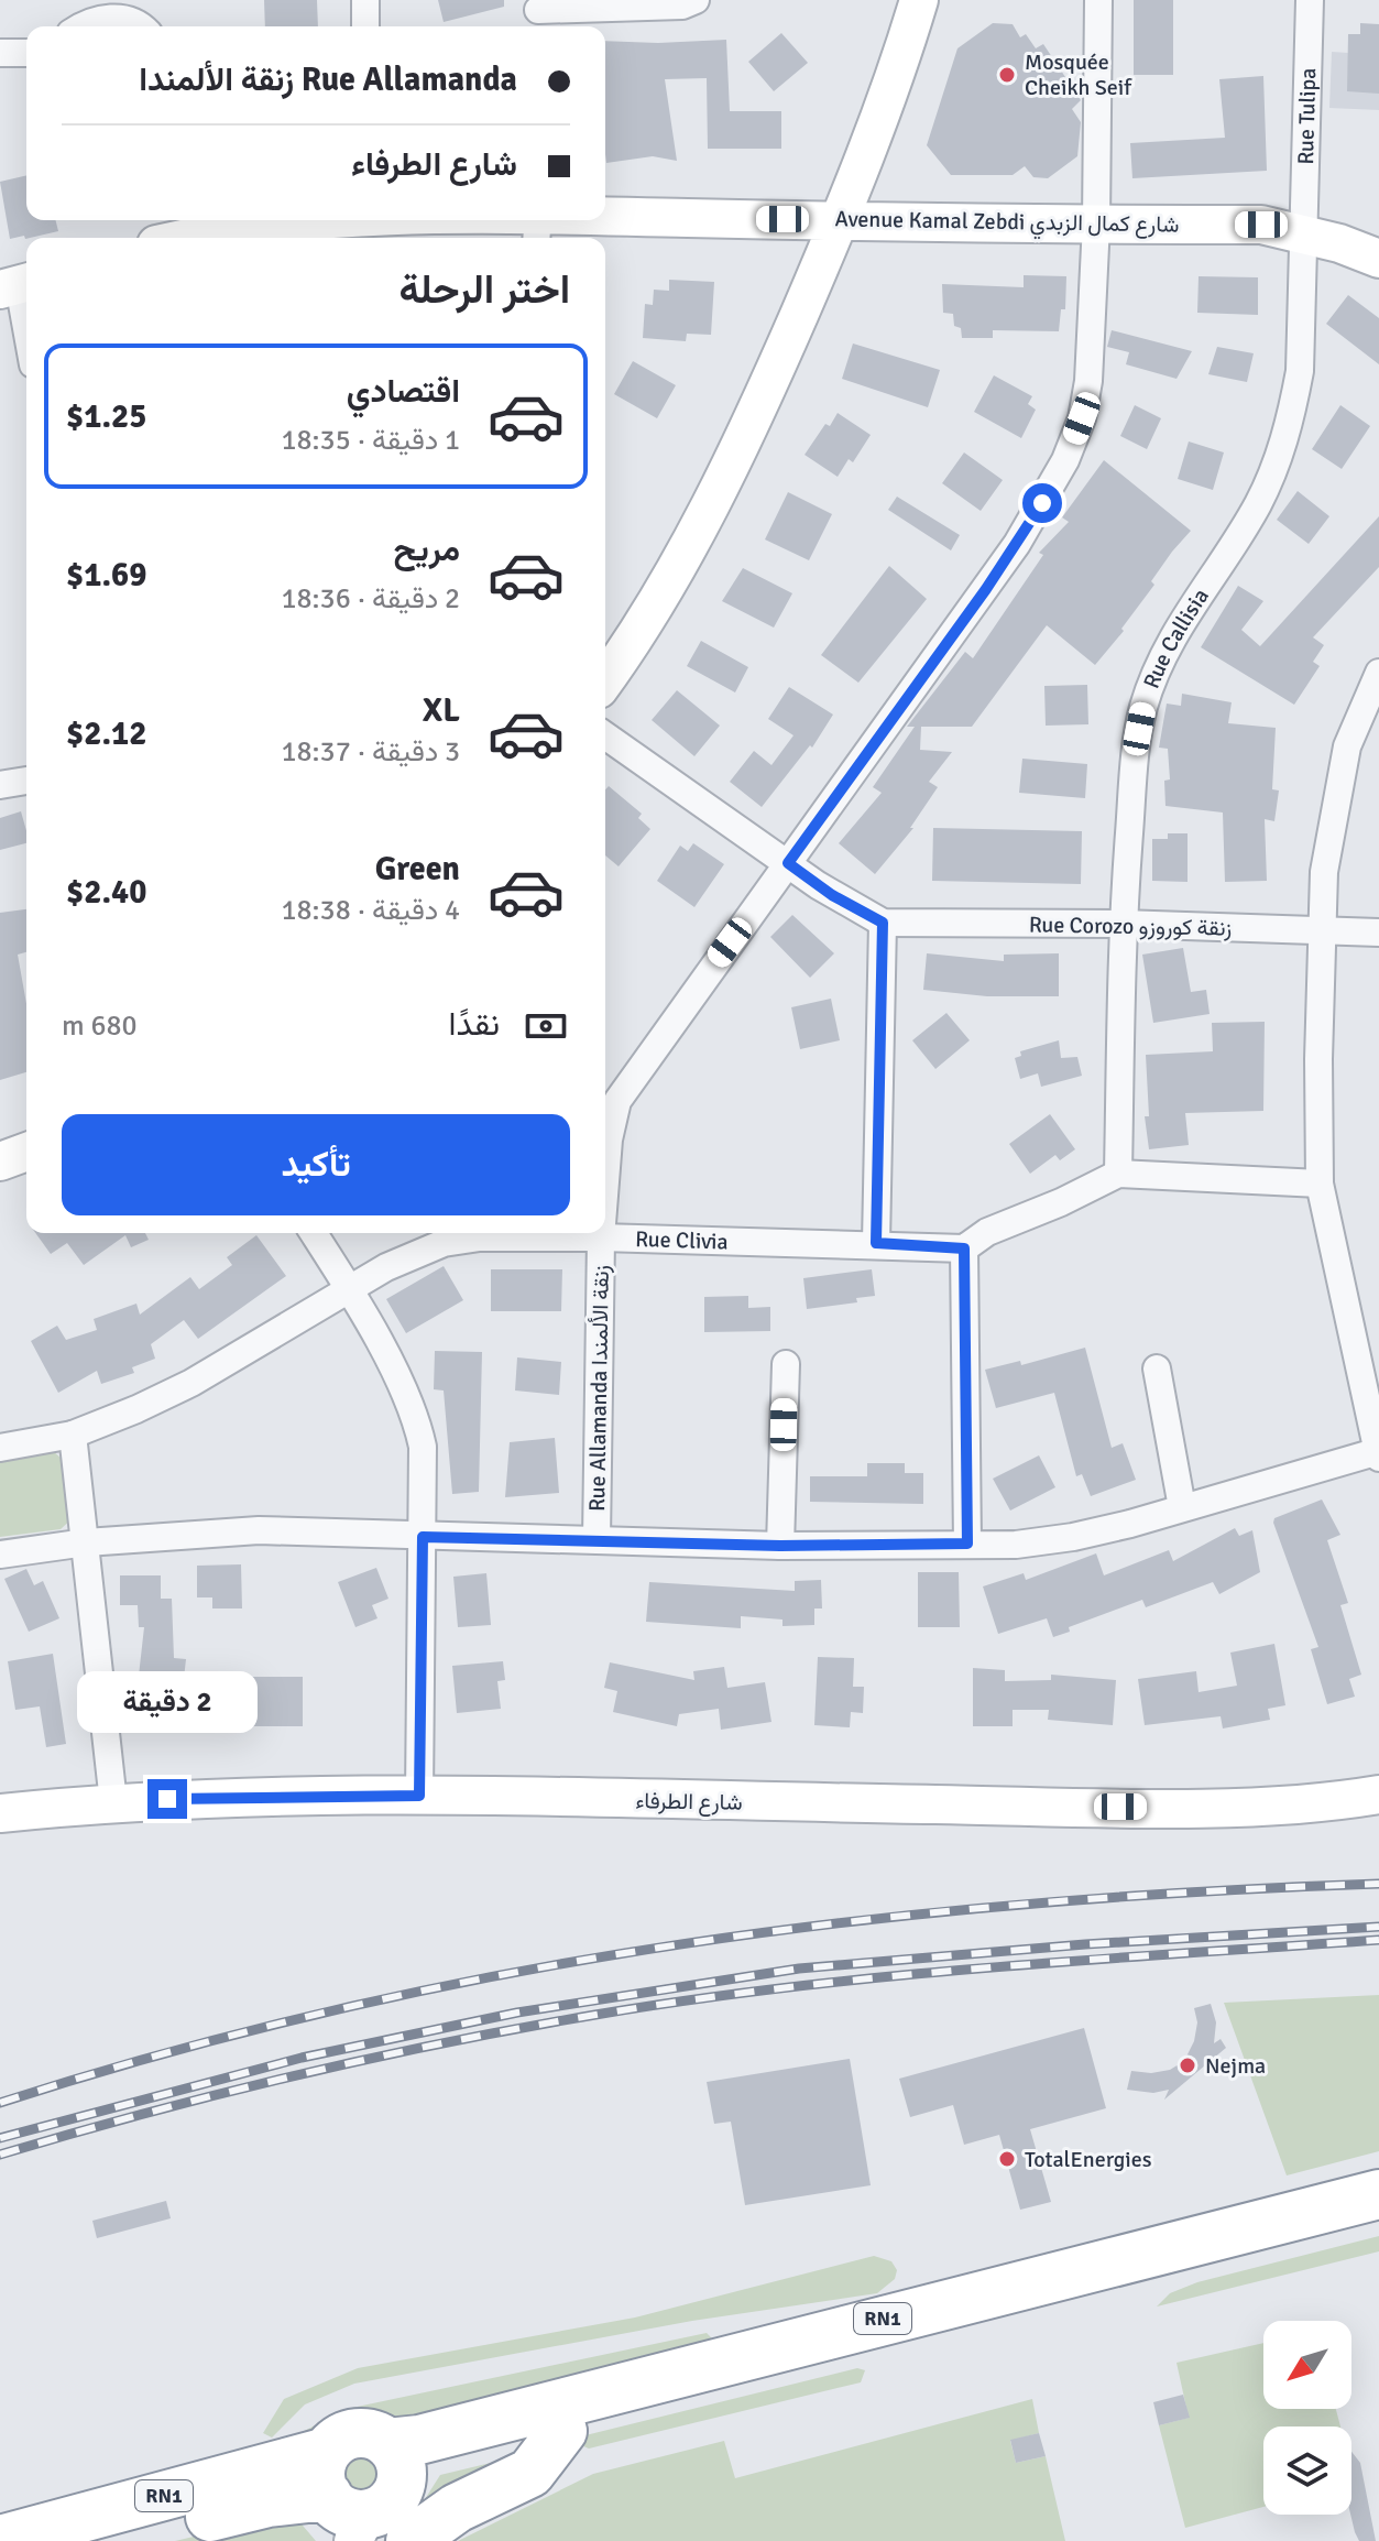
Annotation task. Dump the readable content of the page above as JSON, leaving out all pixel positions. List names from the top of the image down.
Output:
{
  "streets": {
    "highway": ["RN1"],
    "street": [
      "Rue Tulipa",
      "Avenue Kamal Zebdi شارع كمال الزبدي",
      "Rue Callisia",
      "Rue Corozo زنقة كوروزو",
      "Rue Clivia",
      "Rue Allamanda زنقة الألمندا",
      "شارع الطرفاء"
    ]
  },
  "crossings": [
    ["Rue Tulipa", "Avenue Kamal Zebdi شارع كمال الزبدي"],
    ["Rue Tulipa", "Rue Callisia"],
    ["Avenue Kamal Zebdi شارع كمال الزبدي", "Rue Callisia"],
    ["Avenue Kamal Zebdi شارع كمال الزبدي", "Rue Allamanda زنقة الألمندا"],
    ["Rue Callisia", "Rue Corozo زنقة كوروزو"],
    ["Rue Clivia", "Rue Allamanda زنقة الألمندا"]
  ],
  "places": ["Mosquée Cheikh Seif", "Nejma", "TotalEnergies"],
  "north": "bottom left",
  "page": {
    "banner": ["Rue Allamanda زنقة الألمندا", "شارع الطرفاء"],
    "heading": "اختر الرحلة",
    "list": [
      {
        "name": "اقتصادي",
        "note": "1 دقيقة · 18:35",
        "value": "$1.25"
      },
      {
        "name": "مريح",
        "note": "2 دقيقة · 18:36",
        "value": "$1.69"
      },
      {
        "name": "XL",
        "note": "3 دقيقة · 18:37",
        "value": "$2.12"
      },
      {
        "name": "Green",
        "note": "4 دقيقة · 18:38",
        "value": "$2.40"
      }
    ],
    "pay": ["نقدًا", "680 m"],
    "buttons": "تأكيد",
    "bubble": "2 دقيقة"
  }
}
